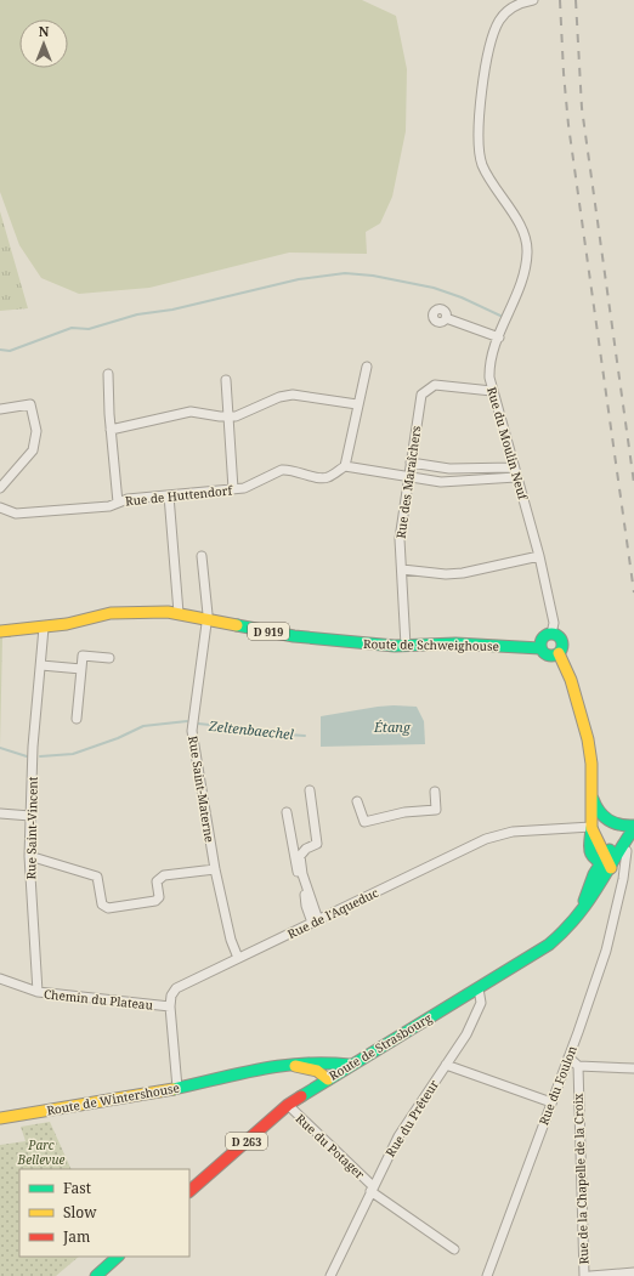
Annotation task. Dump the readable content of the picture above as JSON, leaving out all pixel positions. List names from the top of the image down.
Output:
{
  "streets": {
    "main road": [
      "D 919",
      "Route de Schweighouse",
      "Route de Strasbourg",
      "Route de Wintershouse",
      "D 263"
    ],
    "street": [
      "Rue du Moulin Neuf",
      "Rue des Maraîchers",
      "Rue de Huttendorf",
      "Rue Saint-Materne",
      "Rue Saint-Vincent",
      "Rue de l'Aqueduc",
      "Chemin du Plateau",
      "Rue du Foulon",
      "Rue du Prêteur",
      "Rue du Potager",
      "Rue de la Chapelle de la Croix"
    ]
  },
  "crossings": [
    ["Rue du Moulin Neuf", "Rue des Maraîchers"],
    ["Rue du Moulin Neuf", "Route de Schweighouse"],
    ["Rue des Maraîchers", "Route de Schweighouse"],
    ["Route de Schweighouse", "Rue Saint-Materne"],
    ["Route de Schweighouse", "Rue Saint-Vincent"],
    ["Rue Saint-Materne", "Rue de l'Aqueduc"],
    ["Rue Saint-Vincent", "Chemin du Plateau"],
    ["Rue de l'Aqueduc", "Chemin du Plateau"],
    ["Route de Strasbourg", "Rue du Foulon"],
    ["Route de Strasbourg", "Route de Wintershouse"],
    ["Route de Strasbourg", "Rue du Prêteur"],
    ["Route de Strasbourg", "Rue du Potager"],
    ["Rue du Prêteur", "Rue du Potager"]
  ],
  "water": ["Étang", "Zeltenbaechel"],
  "parks": ["Parc Bellevue"],
  "legend": ["Fast", "Slow", "Jam"],
  "north": "top"
}
